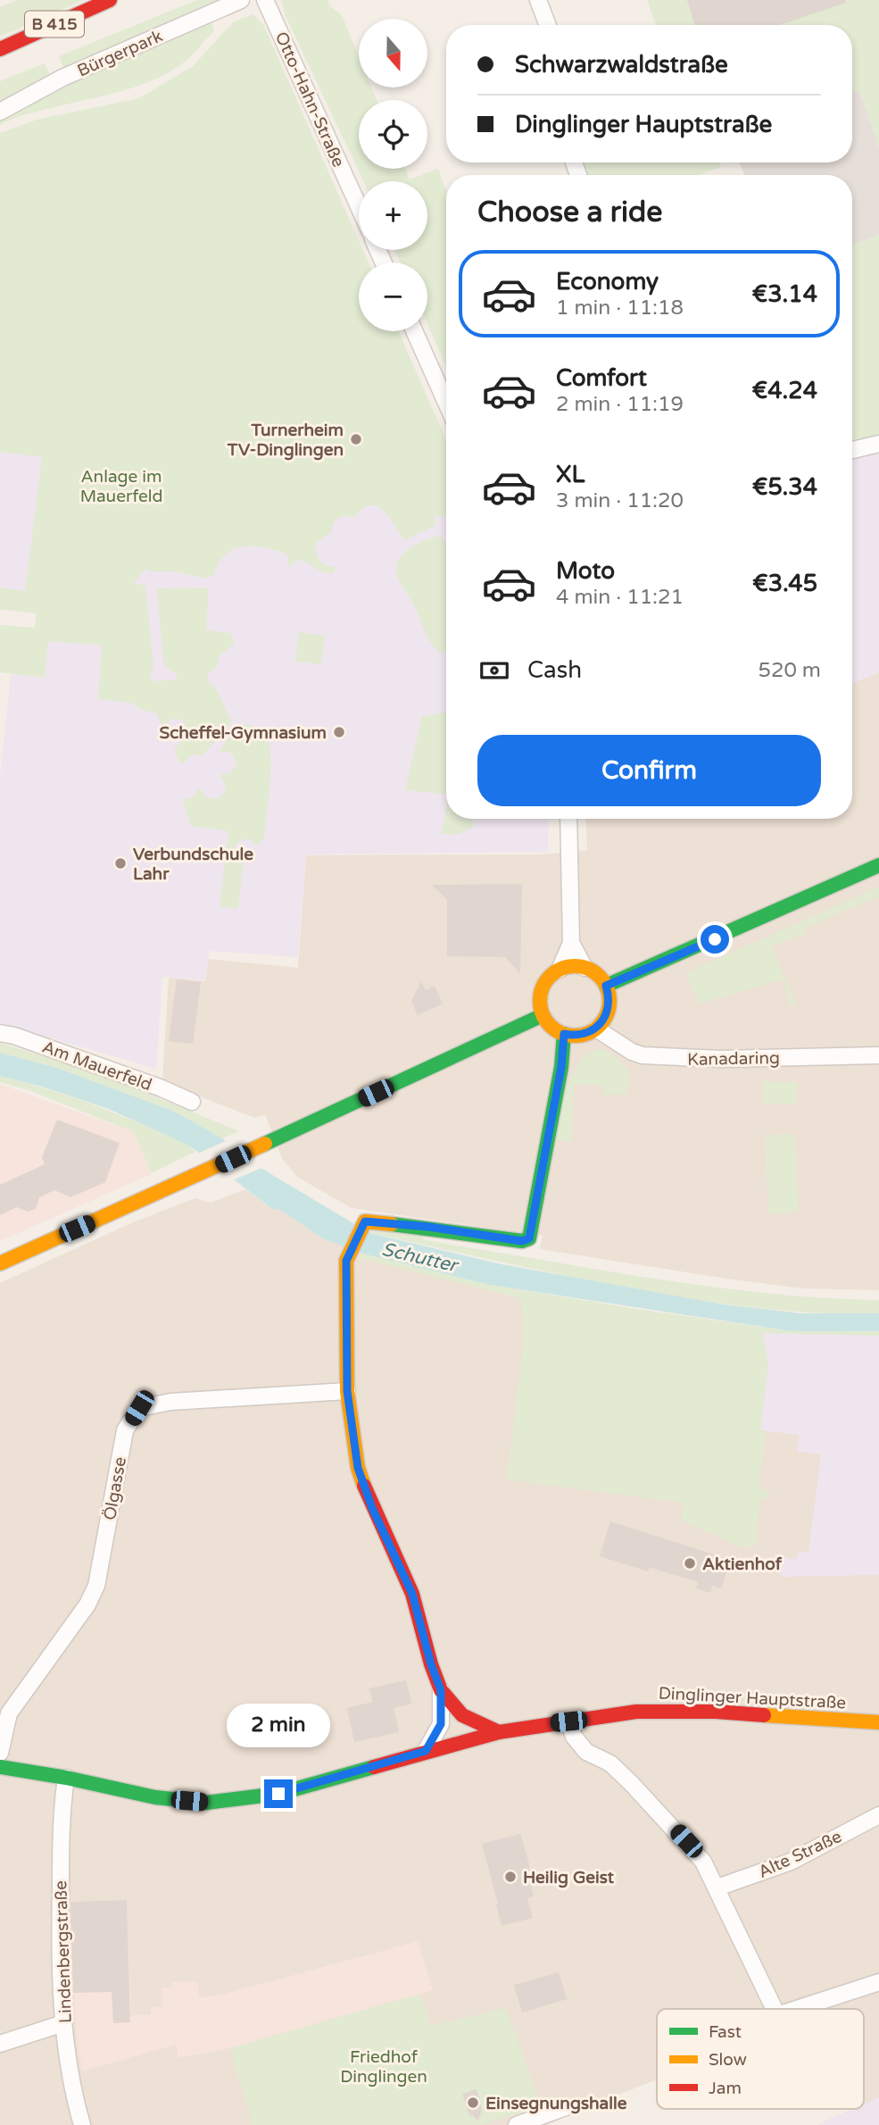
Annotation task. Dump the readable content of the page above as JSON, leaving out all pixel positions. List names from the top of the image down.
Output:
{
  "streets": {
    "street": [
      "B 415",
      "Bürgerpark",
      "Otto-Hahn-Straße",
      "Kanadaring",
      "Am Mauerfeld",
      "Ölgasse",
      "Dinglinger Hauptstraße",
      "Alte Straße",
      "Lindenbergstraße"
    ]
  },
  "crossings": [
    ["Dinglinger Hauptstraße", "Lindenbergstraße"]
  ],
  "water": ["Schutter"],
  "parks": ["Anlage im Mauerfeld", "Friedhof Dinglingen"],
  "places": [
    "Turnerheim TV-Dinglingen",
    "Scheffel-Gymnasium",
    "Verbundschule Lahr",
    "Aktienhof",
    "Heilig Geist",
    "Einsegnungshalle"
  ],
  "legend": ["Fast", "Slow", "Jam"],
  "north": "bottom",
  "page": {
    "map_buttons": ["+", "−"],
    "banner": ["Schwarzwaldstraße", "Dinglinger Hauptstraße"],
    "heading": "Choose a ride",
    "list": [
      {
        "name": "Economy",
        "note": "1 min · 11:18",
        "value": "€3.14"
      },
      {
        "name": "Comfort",
        "note": "2 min · 11:19",
        "value": "€4.24"
      },
      {
        "name": "XL",
        "note": "3 min · 11:20",
        "value": "€5.34"
      },
      {
        "name": "Moto",
        "note": "4 min · 11:21",
        "value": "€3.45"
      }
    ],
    "pay": ["Cash", "520 m"],
    "buttons": "Confirm",
    "bubble": "2 min"
  }
}
